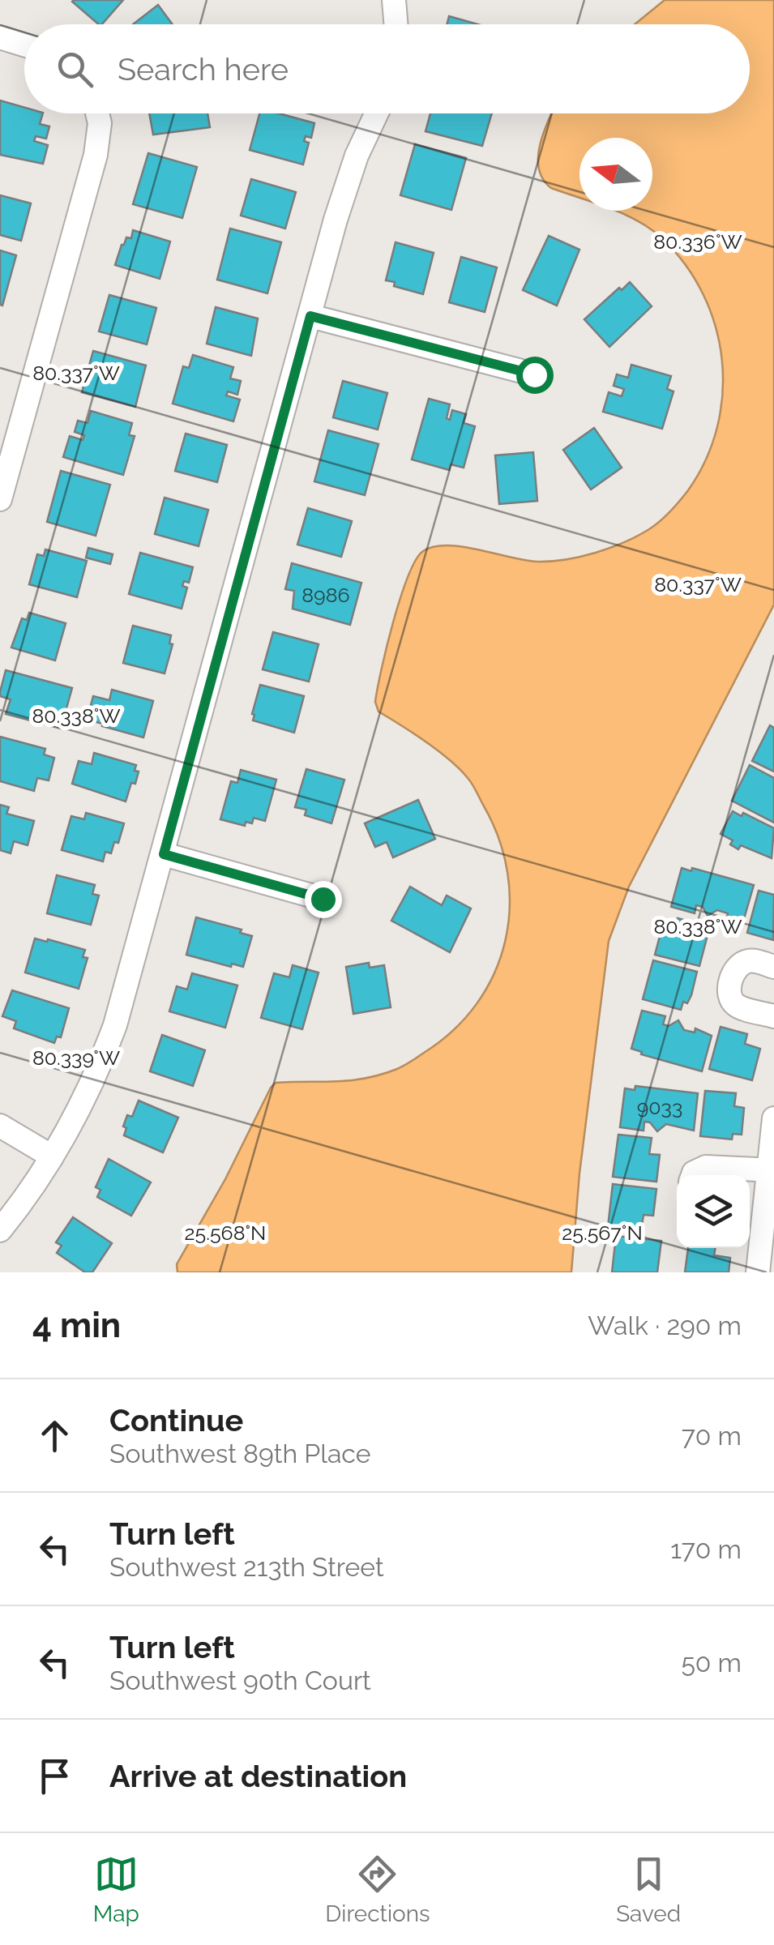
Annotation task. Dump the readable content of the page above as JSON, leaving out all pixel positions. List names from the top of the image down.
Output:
{
  "house_numbers": ["8986", "9033"],
  "north": "left",
  "page": {
    "search": "Search here",
    "heading": ["4 min", "Walk · 290 m"],
    "list": [
      ["Continue", "Southwest 89th Place", "70 m"],
      ["Turn left", "Southwest 213th Street", "170 m"],
      ["Turn left", "Southwest 90th Court", "50 m"],
      "Arrive at destination"
    ],
    "nav": ["Map", "Directions", "Saved"]
  },
  "coordinates": [
    "80.336°W",
    "80.337°W",
    "80.338°W",
    "80.339°W",
    "25.568°N",
    "25.567°N"
  ]
}
